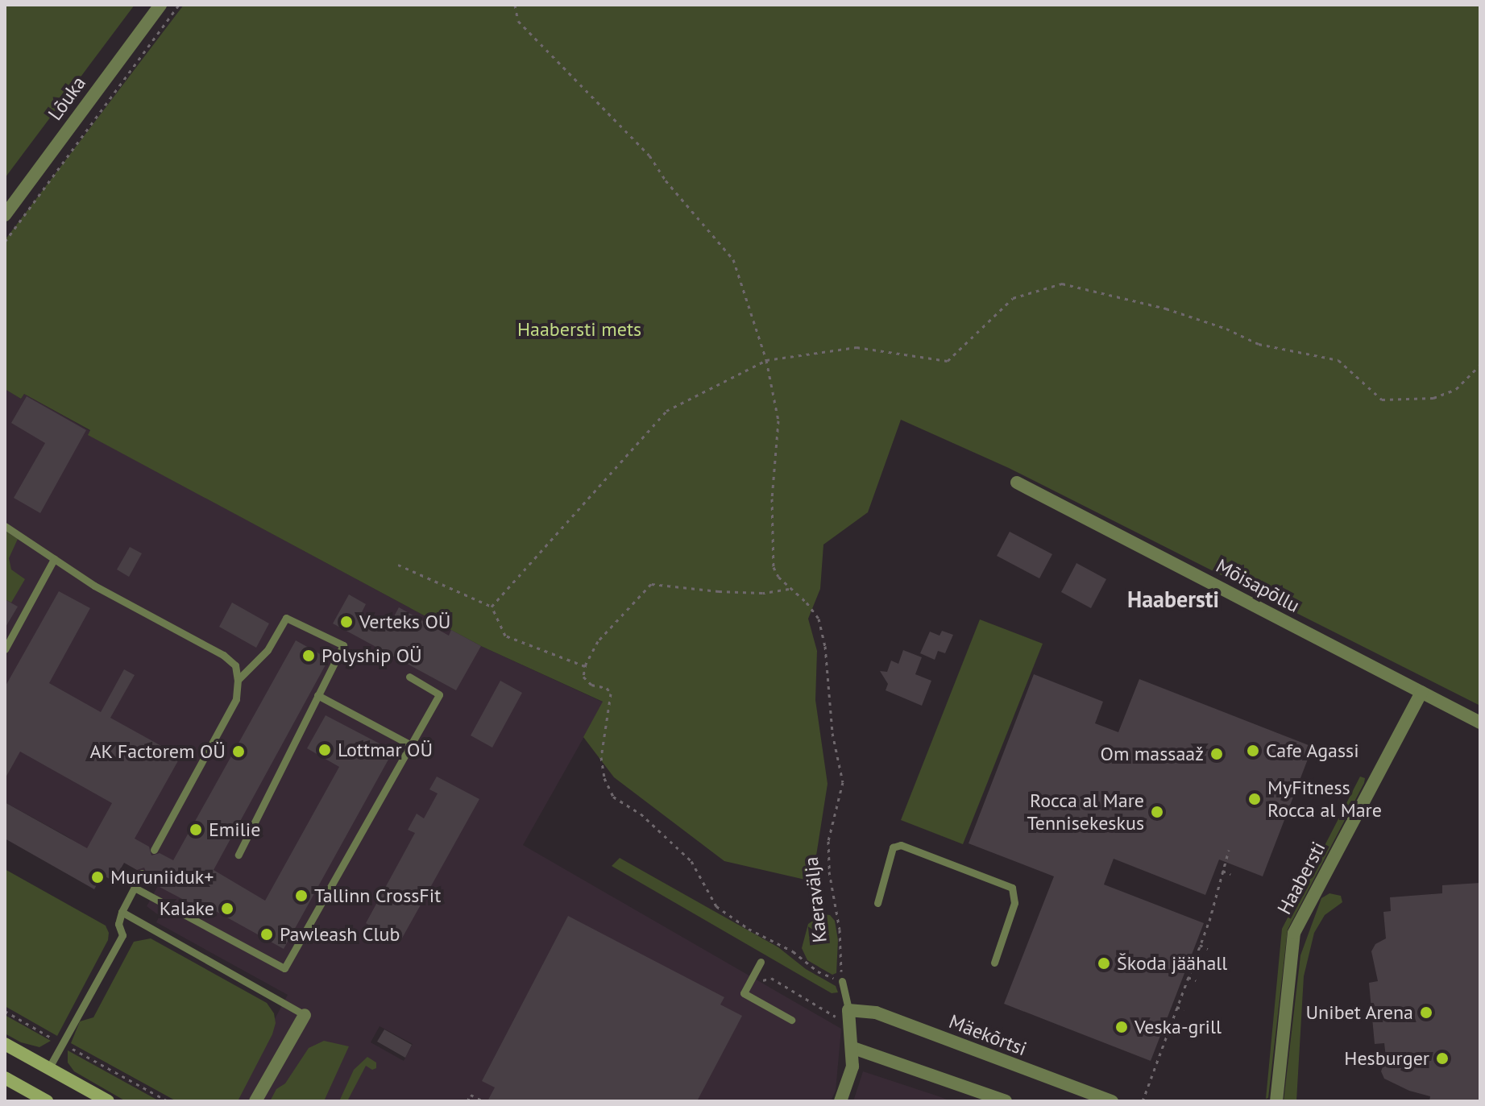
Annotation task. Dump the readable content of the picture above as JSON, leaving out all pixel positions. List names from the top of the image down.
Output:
{
  "streets": {
    "street": [
      "Lõuka",
      "Mõisapõllu",
      "Haabersti",
      "Mäekõrtsi"
    ],
    "path": ["Kaeravälja"]
  },
  "crossings": [
    ["Mõisapõllu", "Haabersti"]
  ],
  "districts": ["Haabersti"],
  "parks": ["Haabersti mets"],
  "places": [
    "Verteks OÜ",
    "Polyship OÜ",
    "Lottmar OÜ",
    "Cafe Agassi",
    "AK Factorem OÜ",
    "Om massaaž",
    "MyFitness Rocca al Mare",
    "Rocca al Mare Tennisekeskus",
    "Emilie",
    "Muruniiduk+",
    "Tallinn CrossFit",
    "Kalake",
    "Pawleash Club",
    "Škoda jäähall",
    "Unibet Arena",
    "Veska-grill",
    "Hesburger"
  ]
}
